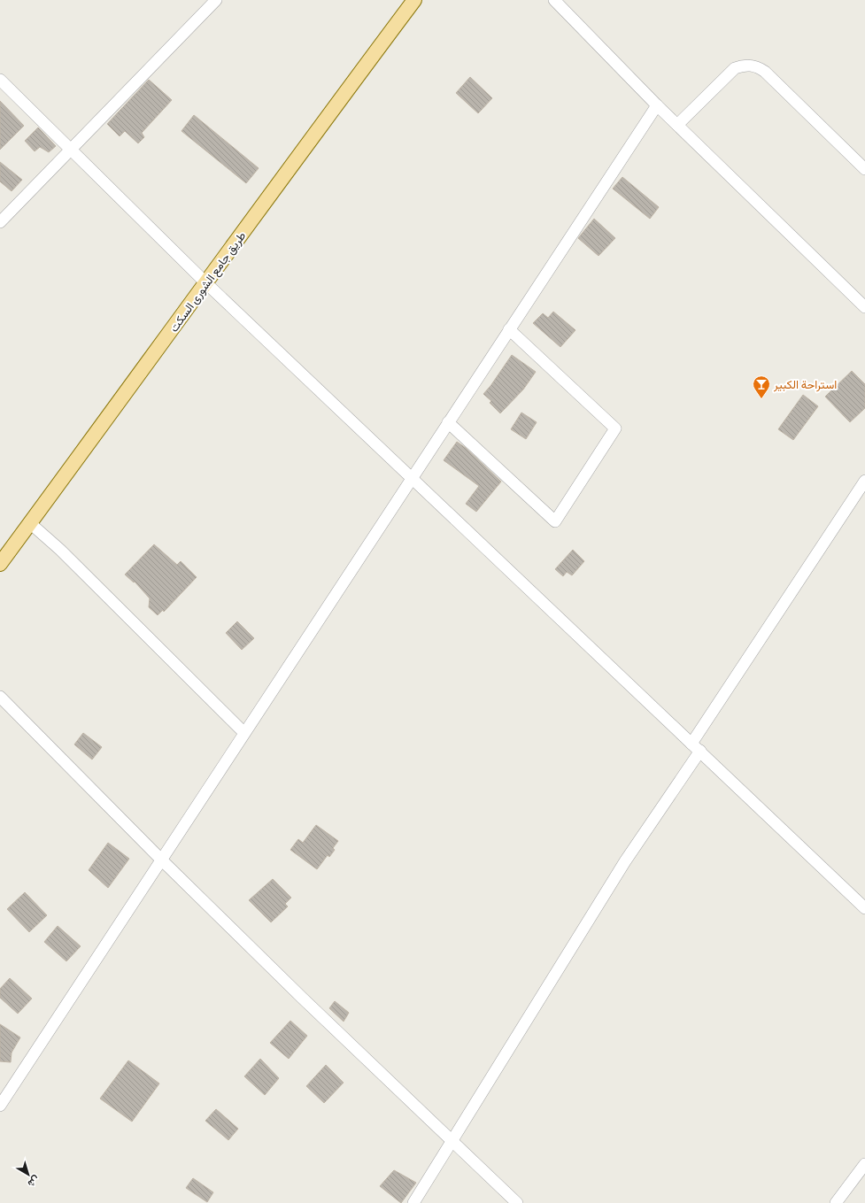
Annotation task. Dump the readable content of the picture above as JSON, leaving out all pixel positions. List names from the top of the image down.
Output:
{
  "streets": {
    "main road": ["طريق جامع الشورى السكت"]
  },
  "places": {
    "bar": ["استراحة الكبير"]
  },
  "north": "bottom right"
}
